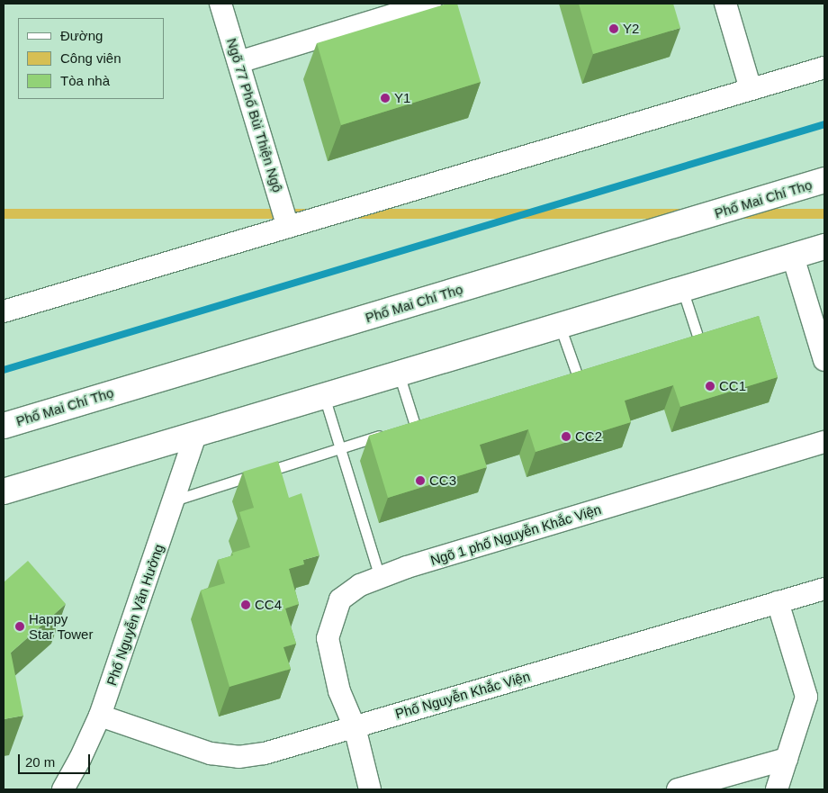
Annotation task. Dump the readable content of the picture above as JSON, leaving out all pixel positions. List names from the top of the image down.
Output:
{
  "streets": {
    "main road": ["Phố Mai Chí Thọ"],
    "street": [
      "Ngõ 77 Phố Bùi Thiện Ngộ",
      "Ngõ 1 phố Nguyễn Khắc Viện",
      "Phố Nguyễn Văn Hưởng",
      "Phố Nguyễn Khắc Viện"
    ]
  },
  "crossings": [
    ["Ngõ 1 phố Nguyễn Khắc Viện", "Phố Nguyễn Khắc Viện"],
    ["Phố Nguyễn Văn Hưởng", "Phố Nguyễn Khắc Viện"]
  ],
  "places": [
    "Y2",
    "Y1",
    "CC1",
    "CC2",
    "CC3",
    "CC4",
    "Happy Star Tower"
  ],
  "legend": ["Đường", "Công viên", "Tòa nhà"],
  "scale_bar": "20 m"
}
